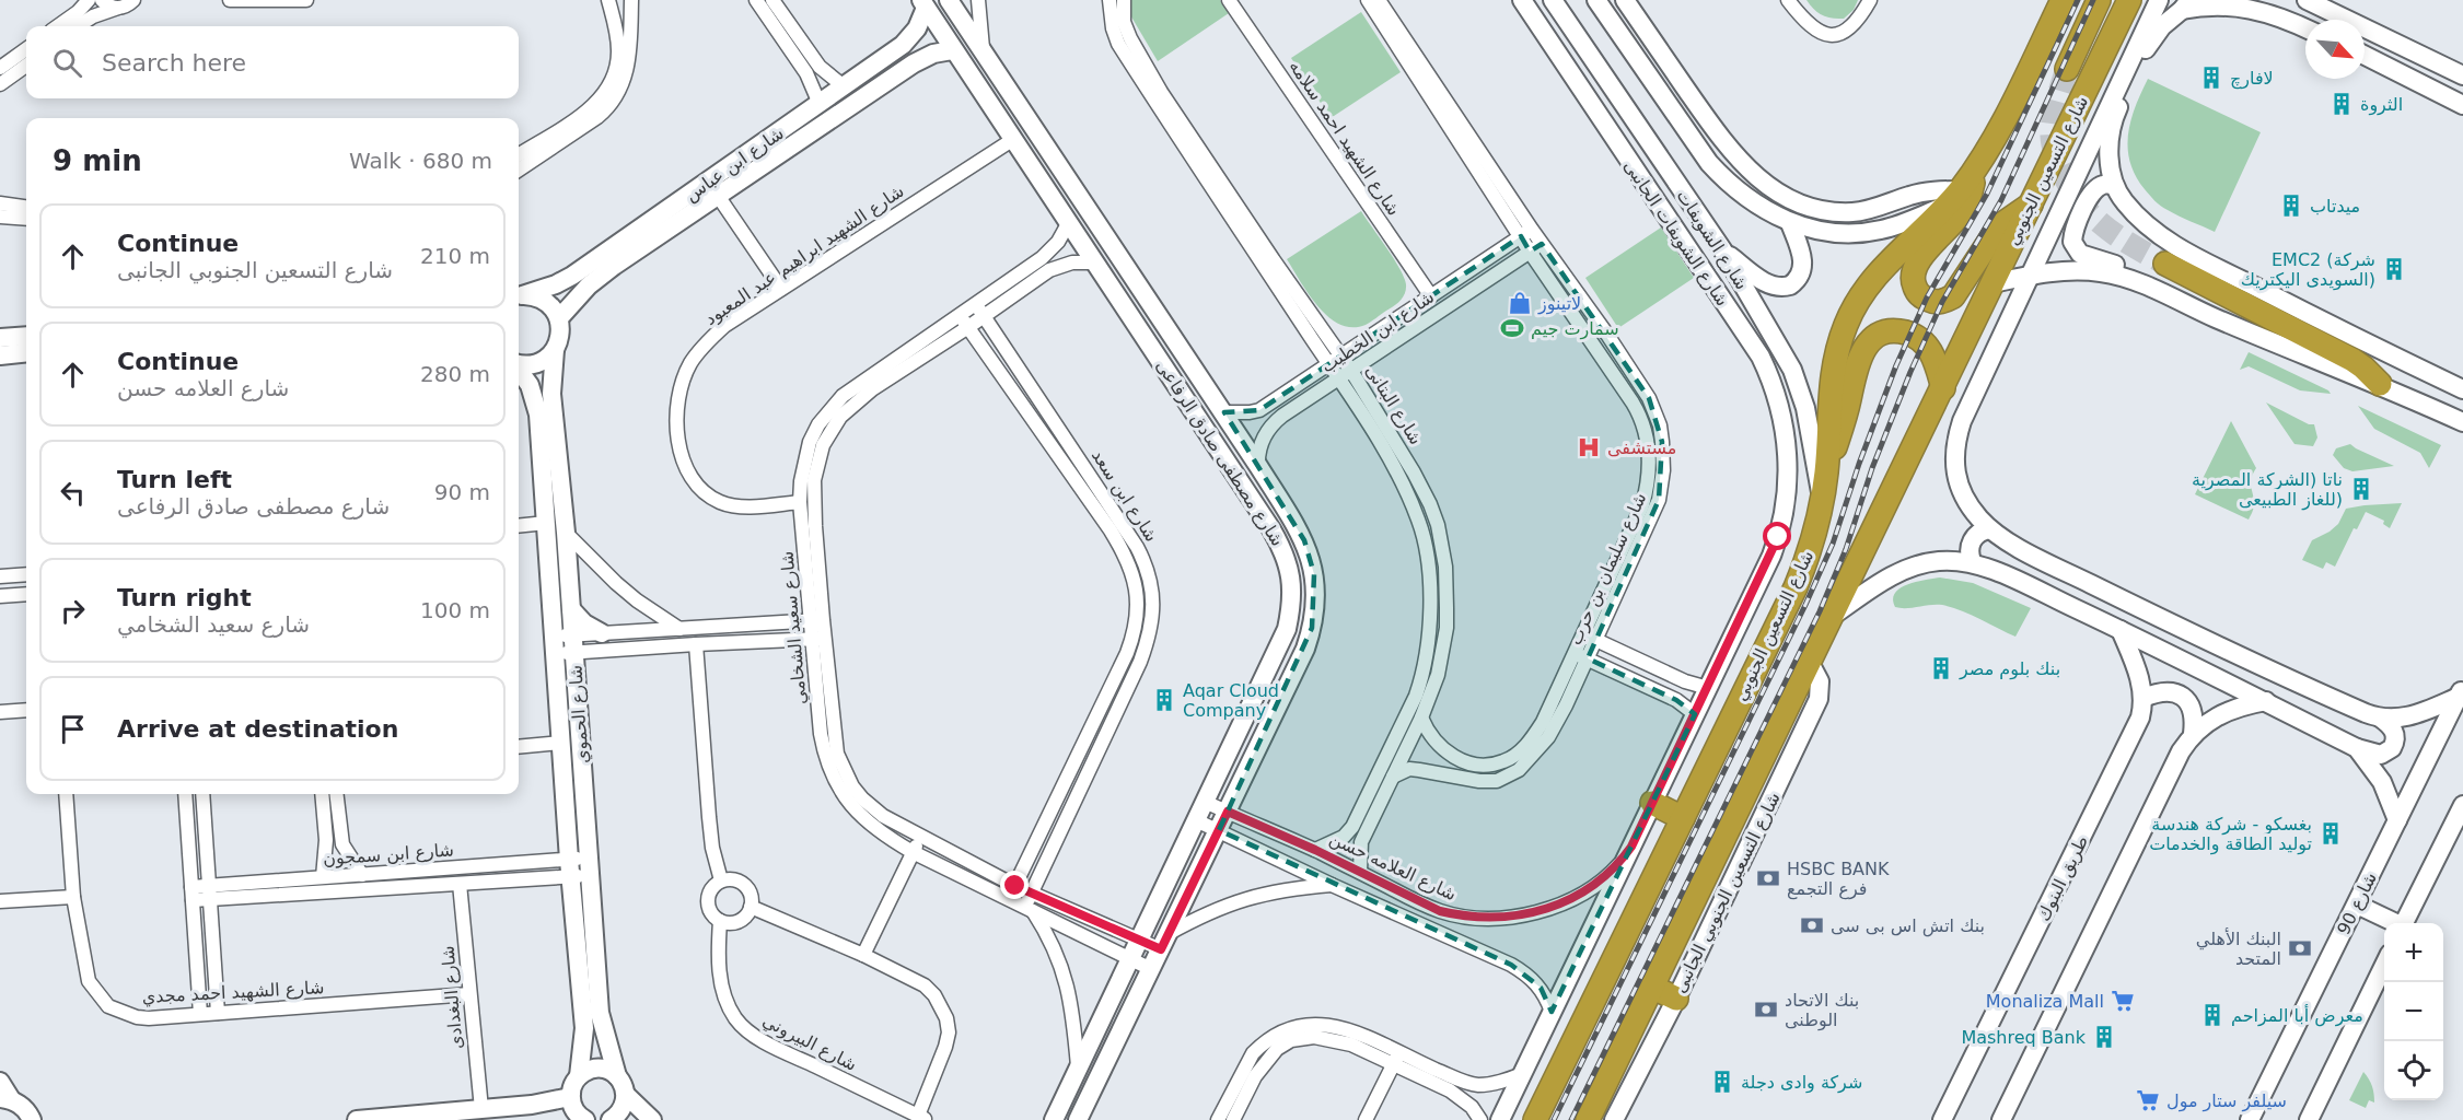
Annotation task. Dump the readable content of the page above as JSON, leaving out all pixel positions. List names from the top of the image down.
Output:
{
  "streets": {
    "highway": ["شارع التسعين الجنوبي"],
    "street": [
      "شارع الشهيد احمد سلامه",
      "شارع ابن عباس",
      "شارع الشويفات الجانبى",
      "شارع الشويفات",
      "شارع الشهيد ابراهيم عبد المعبود",
      "شارع ابن الخطيب",
      "شارع البتانى",
      "شارع مصطفى صادق الرفاعى",
      "شارع ابن سعد",
      "شارع سليمان بن حرب",
      "شارع سعيد الشخامي",
      "شارع الحموي",
      "شارع ابن سمجون",
      "شارع العلامه حسن",
      "طريق البنوك",
      "شارع التسعين الجنوبي الجانبى",
      "شارع 90",
      "شارع الشهيد احمد مجدي",
      "شارع البغدادى",
      "شارع البيروني"
    ]
  },
  "crossings": [
    ["شارع الشهيد احمد سلامه", "شارع ابن الخطيب"],
    ["شارع ابن عباس", "شارع مصطفى صادق الرفاعى"],
    ["شارع ابن عباس", "شارع الحموي"],
    ["شارع التسعين الجنوبي", "شارع الشويفات"],
    ["شارع التسعين الجنوبي", "شارع التسعين الجنوبي الجانبى"],
    ["شارع الشهيد ابراهيم عبد المعبود", "شارع مصطفى صادق الرفاعى"],
    ["شارع الشهيد ابراهيم عبد المعبود", "شارع سعيد الشخامي"],
    ["شارع ابن الخطيب", "شارع البتانى"],
    ["شارع ابن الخطيب", "شارع مصطفى صادق الرفاعى"],
    ["شارع ابن الخطيب", "شارع سليمان بن حرب"],
    ["شارع البتانى", "شارع سليمان بن حرب"],
    ["شارع البتانى", "شارع العلامه حسن"],
    ["شارع مصطفى صادق الرفاعى", "شارع سعيد الشخامي"],
    ["شارع مصطفى صادق الرفاعى", "شارع العلامه حسن"],
    ["شارع ابن سعد", "شارع سعيد الشخامي"],
    ["شارع الحموي", "شارع ابن سمجون"],
    ["شارع ابن سمجون", "شارع البغدادى"],
    ["شارع الشهيد احمد مجدي", "شارع البغدادى"]
  ],
  "places": {
    "building": [
      "لافارﭺ",
      "الثروة",
      "ميدتاب",
      "EMC2 (شركة السويدى اليكتريك)",
      "ناتا (الشركة المصرية للغاز الطبيعى)",
      "بنك بلوم مصر",
      "Aqar Cloud Company",
      "بغسكو - شركة هندسة توليد الطاقة والخدمات",
      "معرض أبا المزاحم",
      "Mashreq Bank",
      "شركة وادى دجلة"
    ],
    "shop": ["لاتينوز"],
    "sports": ["سمارت جيم"],
    "hospital": ["مستشفى"],
    "bank": [
      "HSBC BANK فرع التجمع",
      "بنك اتش اس بى سى",
      "البنك الأهلي المتحد",
      "بنك الاتحاد الوطنى"
    ],
    "supermarket": ["Monaliza Mall", "سيلفر ستار مول"]
  },
  "north": "bottom right",
  "page": {
    "search": "Search here",
    "heading": ["9 min", "Walk · 680 m"],
    "list": [
      ["Continue", "شارع التسعين الجنوبي الجانبى", "210 m"],
      ["Continue", "شارع العلامه حسن", "280 m"],
      ["Turn left", "شارع مصطفى صادق الرفاعى", "90 m"],
      ["Turn right", "شارع سعيد الشخامي", "100 m"],
      "Arrive at destination"
    ],
    "map_buttons": ["+", "−"]
  }
}
